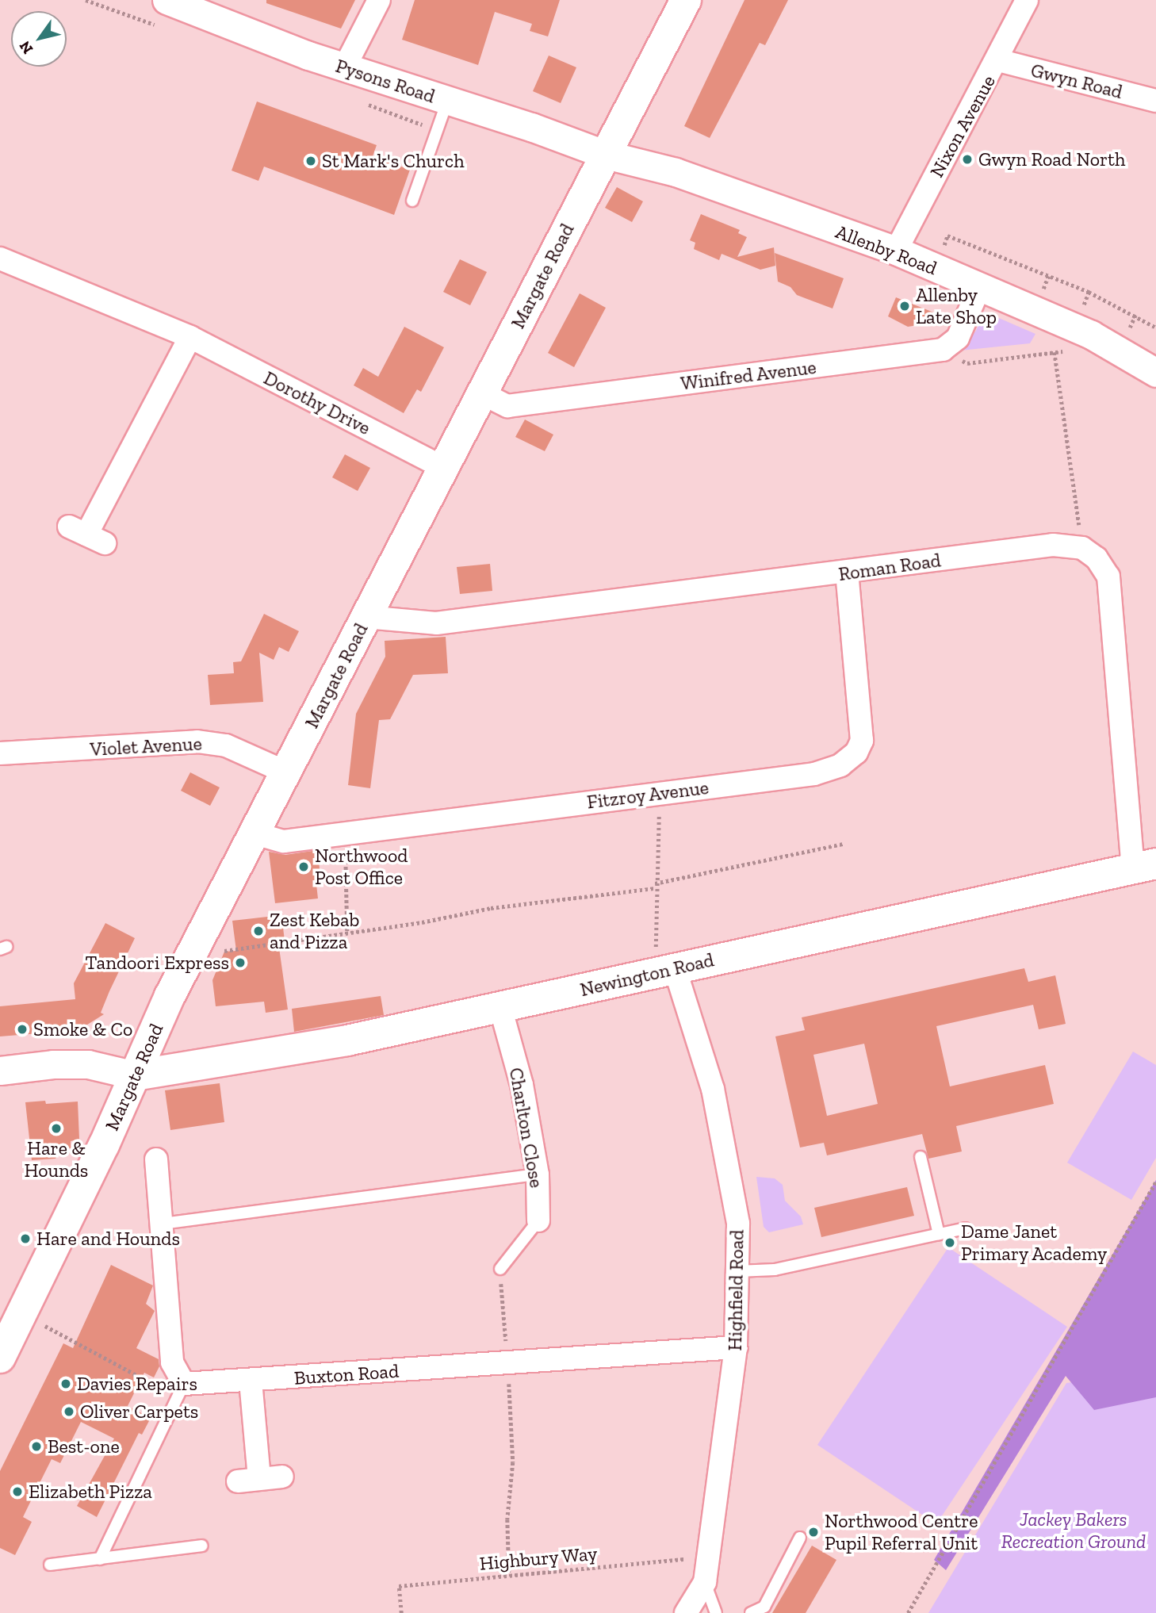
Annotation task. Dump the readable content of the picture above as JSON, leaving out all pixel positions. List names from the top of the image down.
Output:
{
  "streets": {
    "main road": ["Margate Road", "Newington Road"],
    "street": [
      "Pysons Road",
      "Gwyn Road",
      "Nixon Avenue",
      "Allenby Road",
      "Winifred Avenue",
      "Dorothy Drive",
      "Roman Road",
      "Violet Avenue",
      "Fitzroy Avenue",
      "Charlton Close",
      "Highfield Road",
      "Buxton Road"
    ],
    "path": ["Highbury Way"]
  },
  "crossings": [
    ["Pysons Road", "Allenby Road"],
    ["Pysons Road", "Margate Road"],
    ["Gwyn Road", "Nixon Avenue"],
    ["Nixon Avenue", "Allenby Road"],
    ["Allenby Road", "Margate Road"],
    ["Margate Road", "Winifred Avenue"],
    ["Margate Road", "Dorothy Drive"],
    ["Margate Road", "Roman Road"],
    ["Margate Road", "Violet Avenue"],
    ["Margate Road", "Fitzroy Avenue"],
    ["Margate Road", "Newington Road"],
    ["Roman Road", "Fitzroy Avenue"],
    ["Newington Road", "Charlton Close"],
    ["Newington Road", "Highfield Road"],
    ["Highfield Road", "Buxton Road"],
    ["Highfield Road", "Highbury Way"]
  ],
  "parks": ["Jackey Bakers Recreation Ground"],
  "places": [
    "Gwyn Road North",
    "St Mark's Church",
    "Allenby Late Shop",
    "Northwood Post Office",
    "Zest Kebab and Pizza",
    "Tandoori Express",
    "Smoke & Co",
    "Hare & Hounds",
    "Hare and Hounds",
    "Dame Janet Primary Academy",
    "Davies Repairs",
    "Oliver Carpets",
    "Best-one",
    "Elizabeth Pizza",
    "Northwood Centre Pupil Referral Unit"
  ],
  "north": "bottom left"
}
